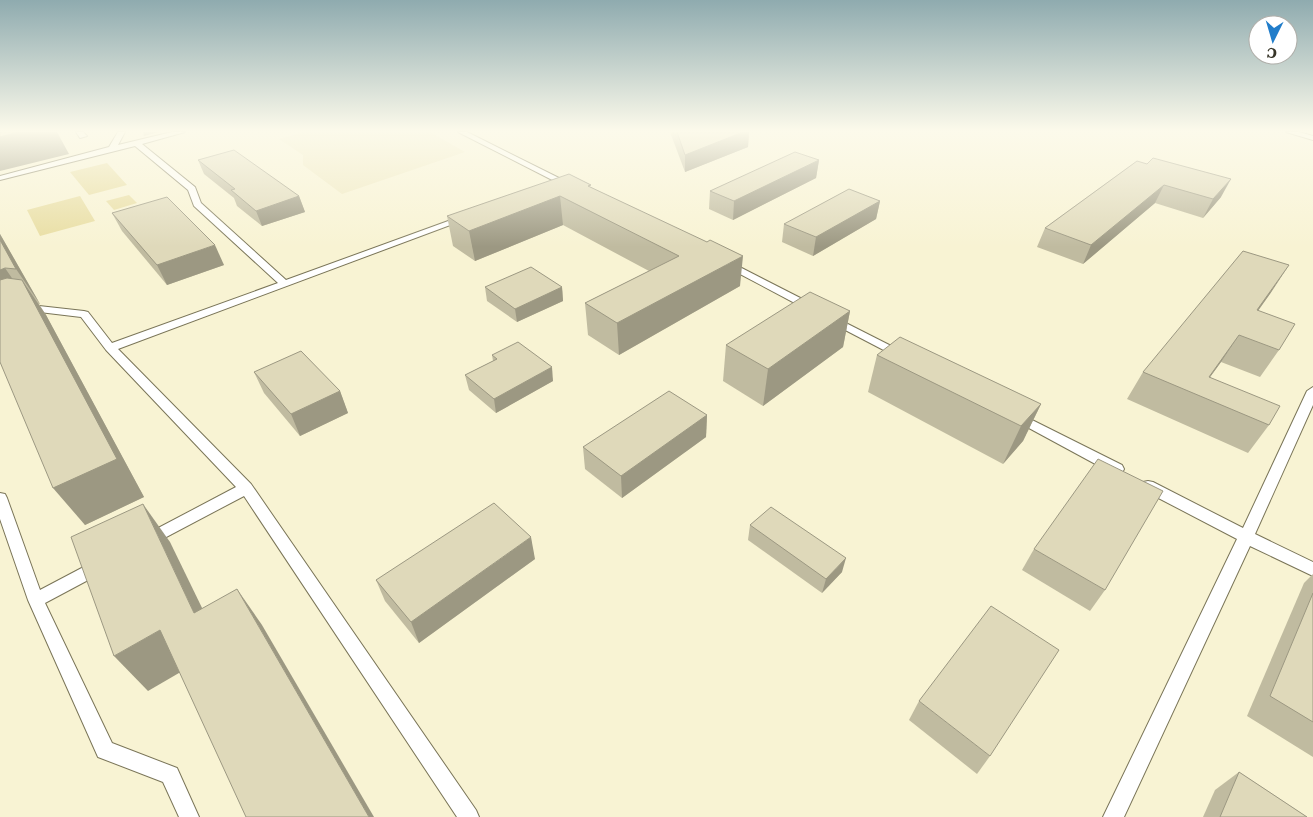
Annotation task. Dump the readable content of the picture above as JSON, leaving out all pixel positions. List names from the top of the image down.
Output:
{
  "north": "bottom"
}
